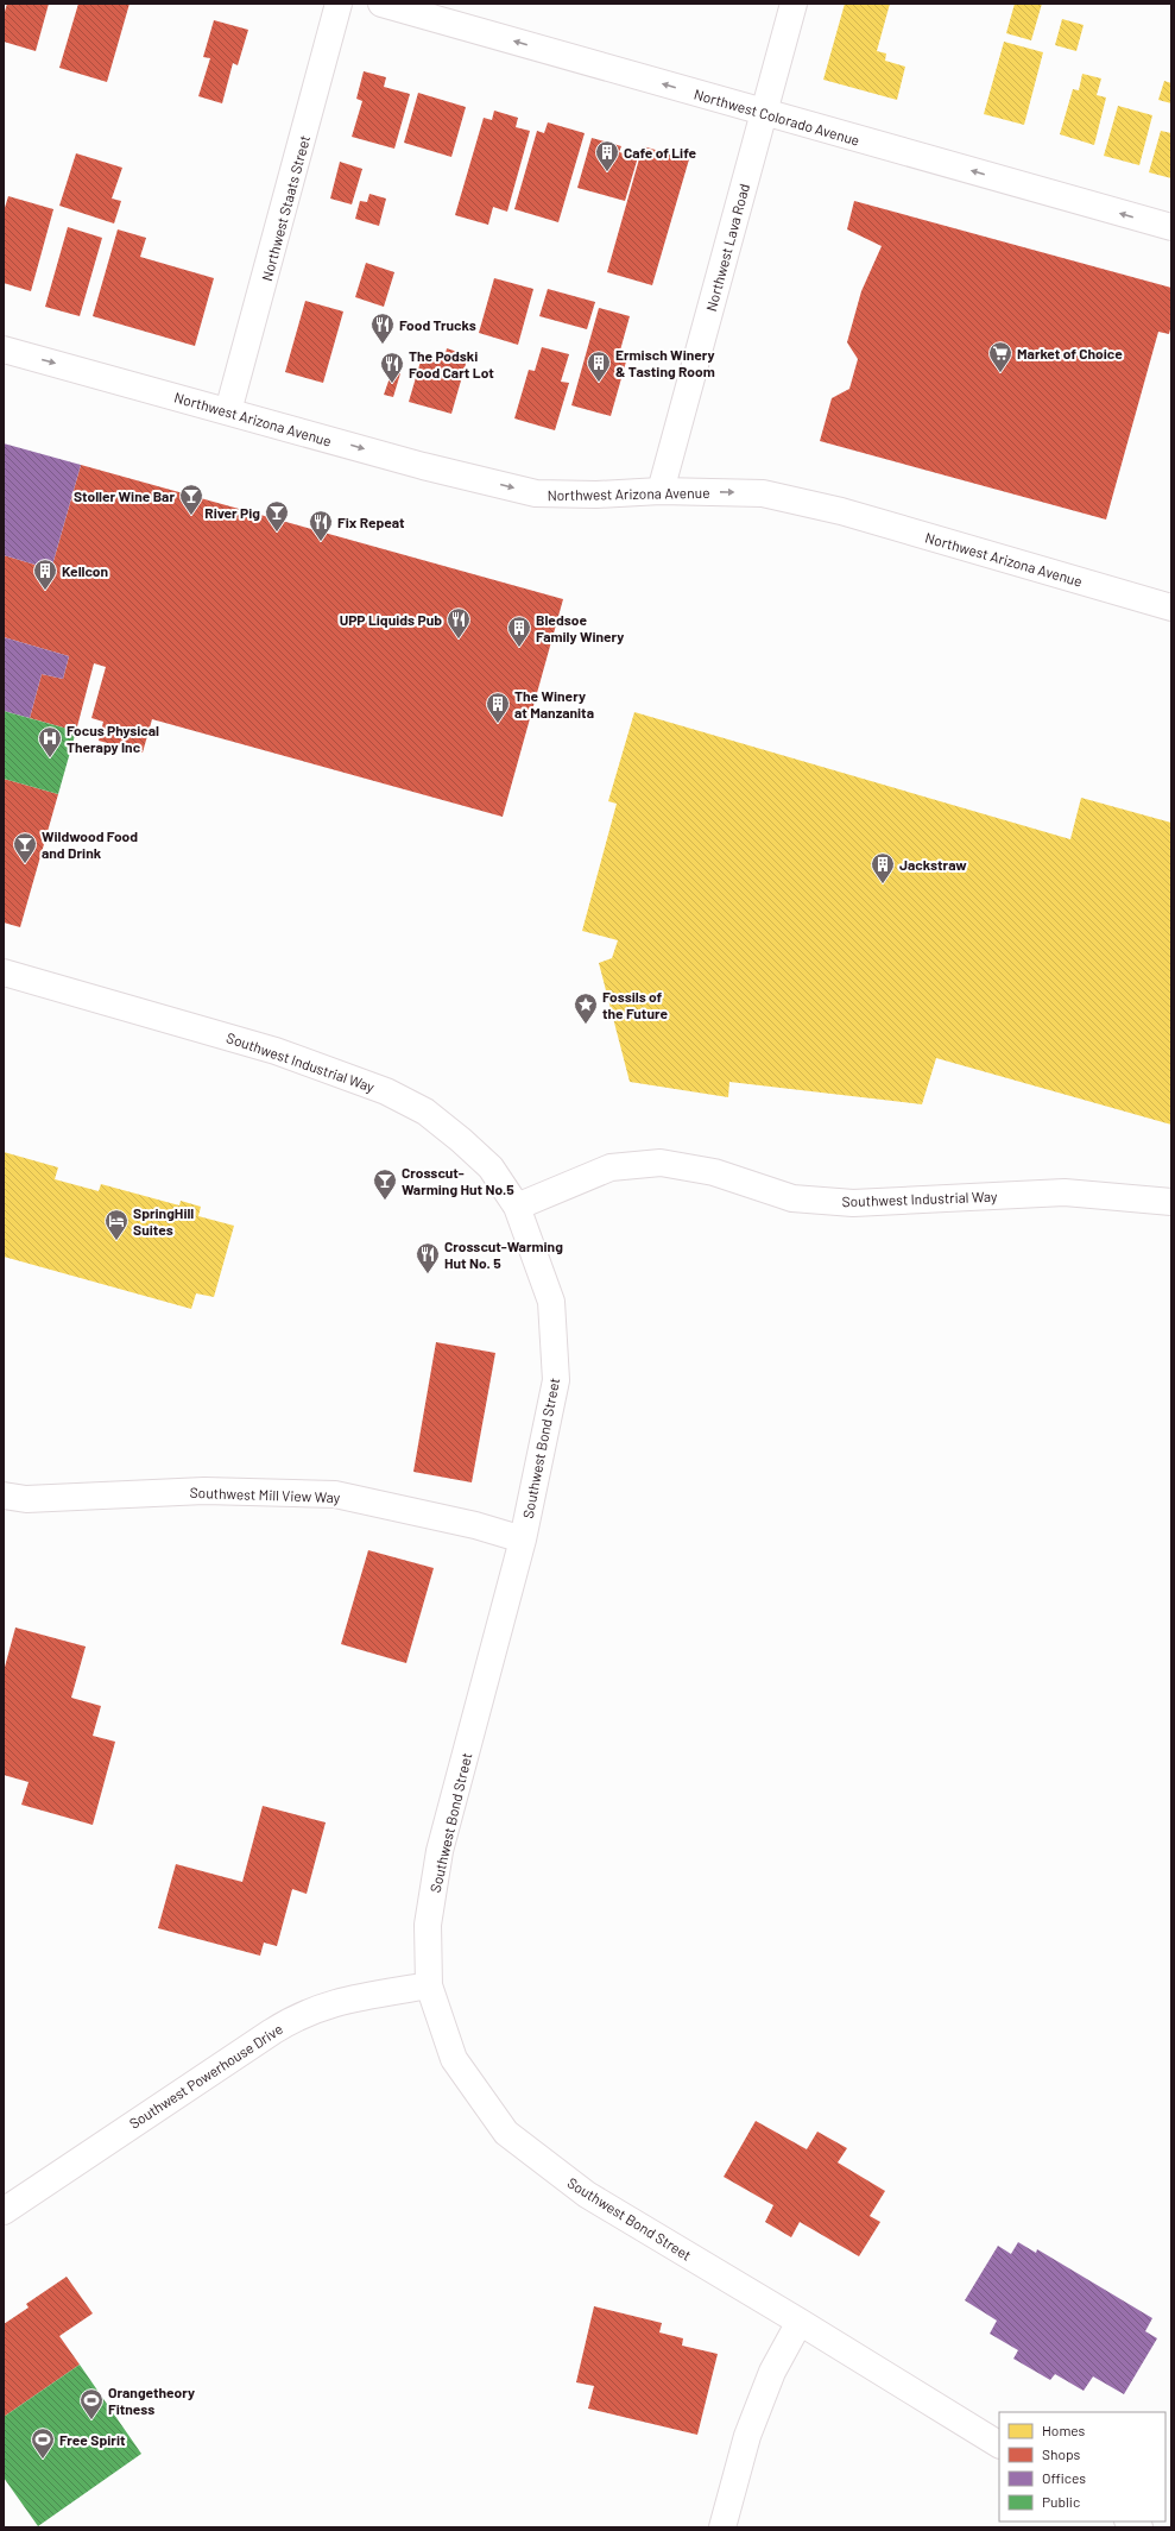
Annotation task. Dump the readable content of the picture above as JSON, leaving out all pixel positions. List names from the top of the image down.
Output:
{
  "streets": {
    "street": [
      "Northwest Colorado Avenue",
      "Northwest Staats Street",
      "Northwest Lava Road",
      "Northwest Arizona Avenue",
      "Southwest Industrial Way",
      "Southwest Bond Street",
      "Southwest Mill View Way",
      "Southwest Powerhouse Drive"
    ]
  },
  "crossings": [
    ["Northwest Colorado Avenue", "Northwest Lava Road"],
    ["Northwest Staats Street", "Northwest Arizona Avenue"],
    ["Northwest Lava Road", "Northwest Arizona Avenue"],
    ["Southwest Industrial Way", "Southwest Bond Street"],
    ["Southwest Bond Street", "Southwest Mill View Way"],
    ["Southwest Bond Street", "Southwest Powerhouse Drive"]
  ],
  "one_way": ["Northwest Colorado Avenue", "Northwest Arizona Avenue"],
  "places": {
    "building": [
      "Cafe of Life",
      "Ermisch Winery & Tasting Room",
      "Kellcon",
      "Bledsoe Family Winery",
      "The Winery at Manzanita",
      "Jackstraw"
    ],
    "restaurant": [
      "Food Trucks",
      "The Podski Food Cart Lot",
      "Fix Repeat",
      "UPP Liquids Pub",
      "Crosscut-Warming Hut No. 5"
    ],
    "supermarket": ["Market of Choice"],
    "bar": [
      "Stoller Wine Bar",
      "River Pig",
      "Wildwood Food and Drink",
      "Crosscut- Warming Hut No.5"
    ],
    "hospital": ["Focus Physical Therapy Inc"],
    "place": ["Fossils of the Future"],
    "hotel": ["SpringHill Suites"],
    "sports": ["Orangetheory Fitness", "Free Spirit"]
  },
  "legend": [
    "Homes",
    "Shops",
    "Offices",
    "Public"
  ]
}
